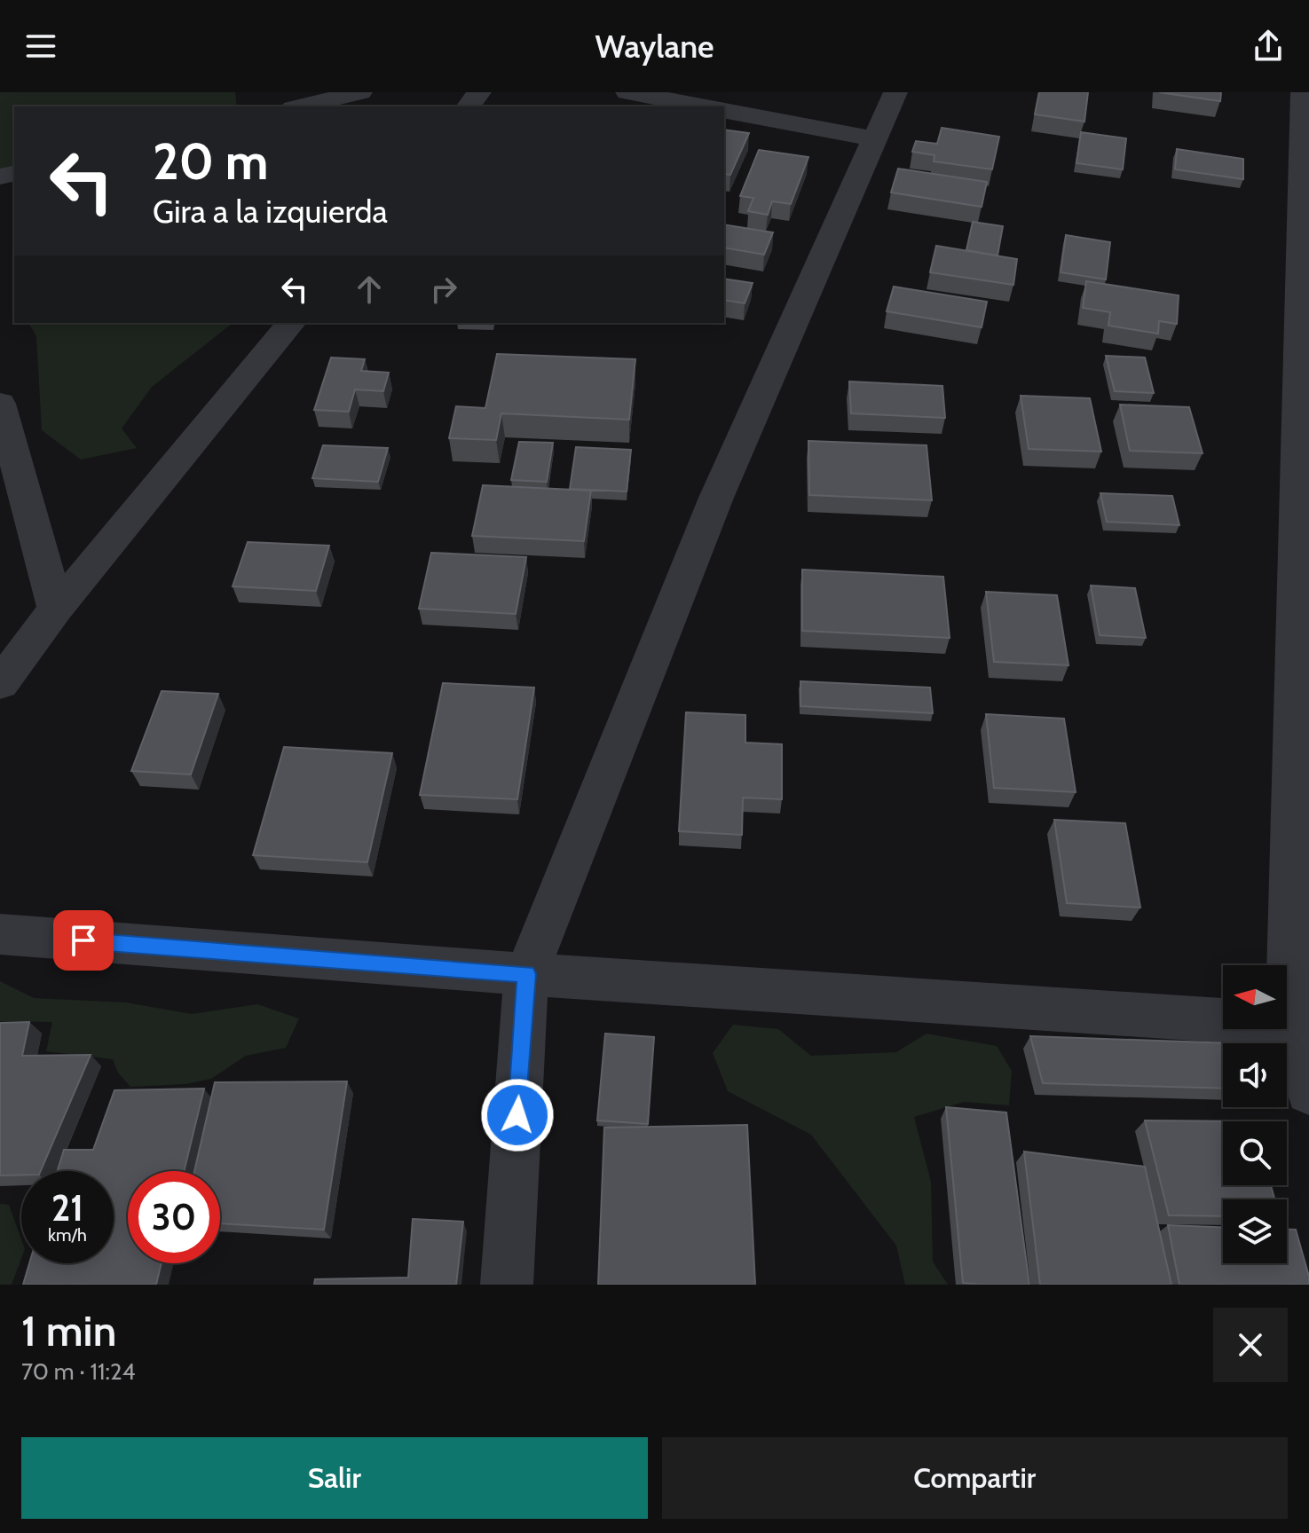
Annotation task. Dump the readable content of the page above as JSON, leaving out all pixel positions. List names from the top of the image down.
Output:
{
  "north": "left",
  "page": {
    "header": "Waylane",
    "turn": ["20 m", "Gira a la izquierda"],
    "speed": "21 km/h",
    "limit": "30",
    "heading": ["1 min", "70 m · 11:24"],
    "buttons": ["Salir", "Compartir"]
  }
}
